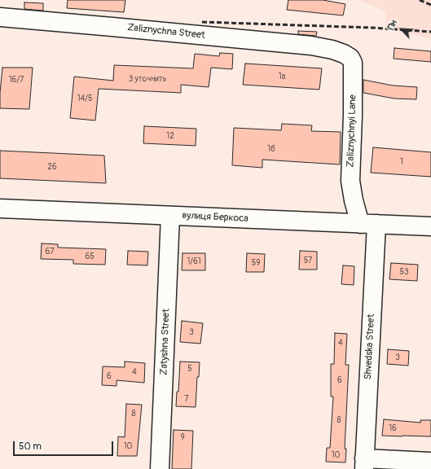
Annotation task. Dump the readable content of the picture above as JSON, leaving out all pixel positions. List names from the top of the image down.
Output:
{
  "streets": {
    "street": [
      "Zaliznychna Street",
      "Zaliznychnyi Lane",
      "вулиця Беркоса",
      "Zatyshna Street",
      "Shvedska Street"
    ]
  },
  "crossings": [
    ["Zaliznychna Street", "Zaliznychnyi Lane"],
    ["Zaliznychnyi Lane", "вулиця Беркоса"],
    ["Zaliznychnyi Lane", "Shvedska Street"],
    ["вулиця Беркоса", "Zatyshna Street"],
    ["вулиця Беркоса", "Shvedska Street"]
  ],
  "house_numbers": [
    "1а",
    "3 уточнить",
    "16/7",
    "14/5",
    "12",
    "1б",
    "1",
    "26",
    "67",
    "65",
    "57",
    "1/61",
    "59",
    "53",
    "3",
    "4",
    "3",
    "5",
    "4",
    "6",
    "6",
    "7",
    "8",
    "8",
    "16",
    "9",
    "10",
    "10"
  ],
  "scale_bar": "50 m",
  "north": "top left"
}
